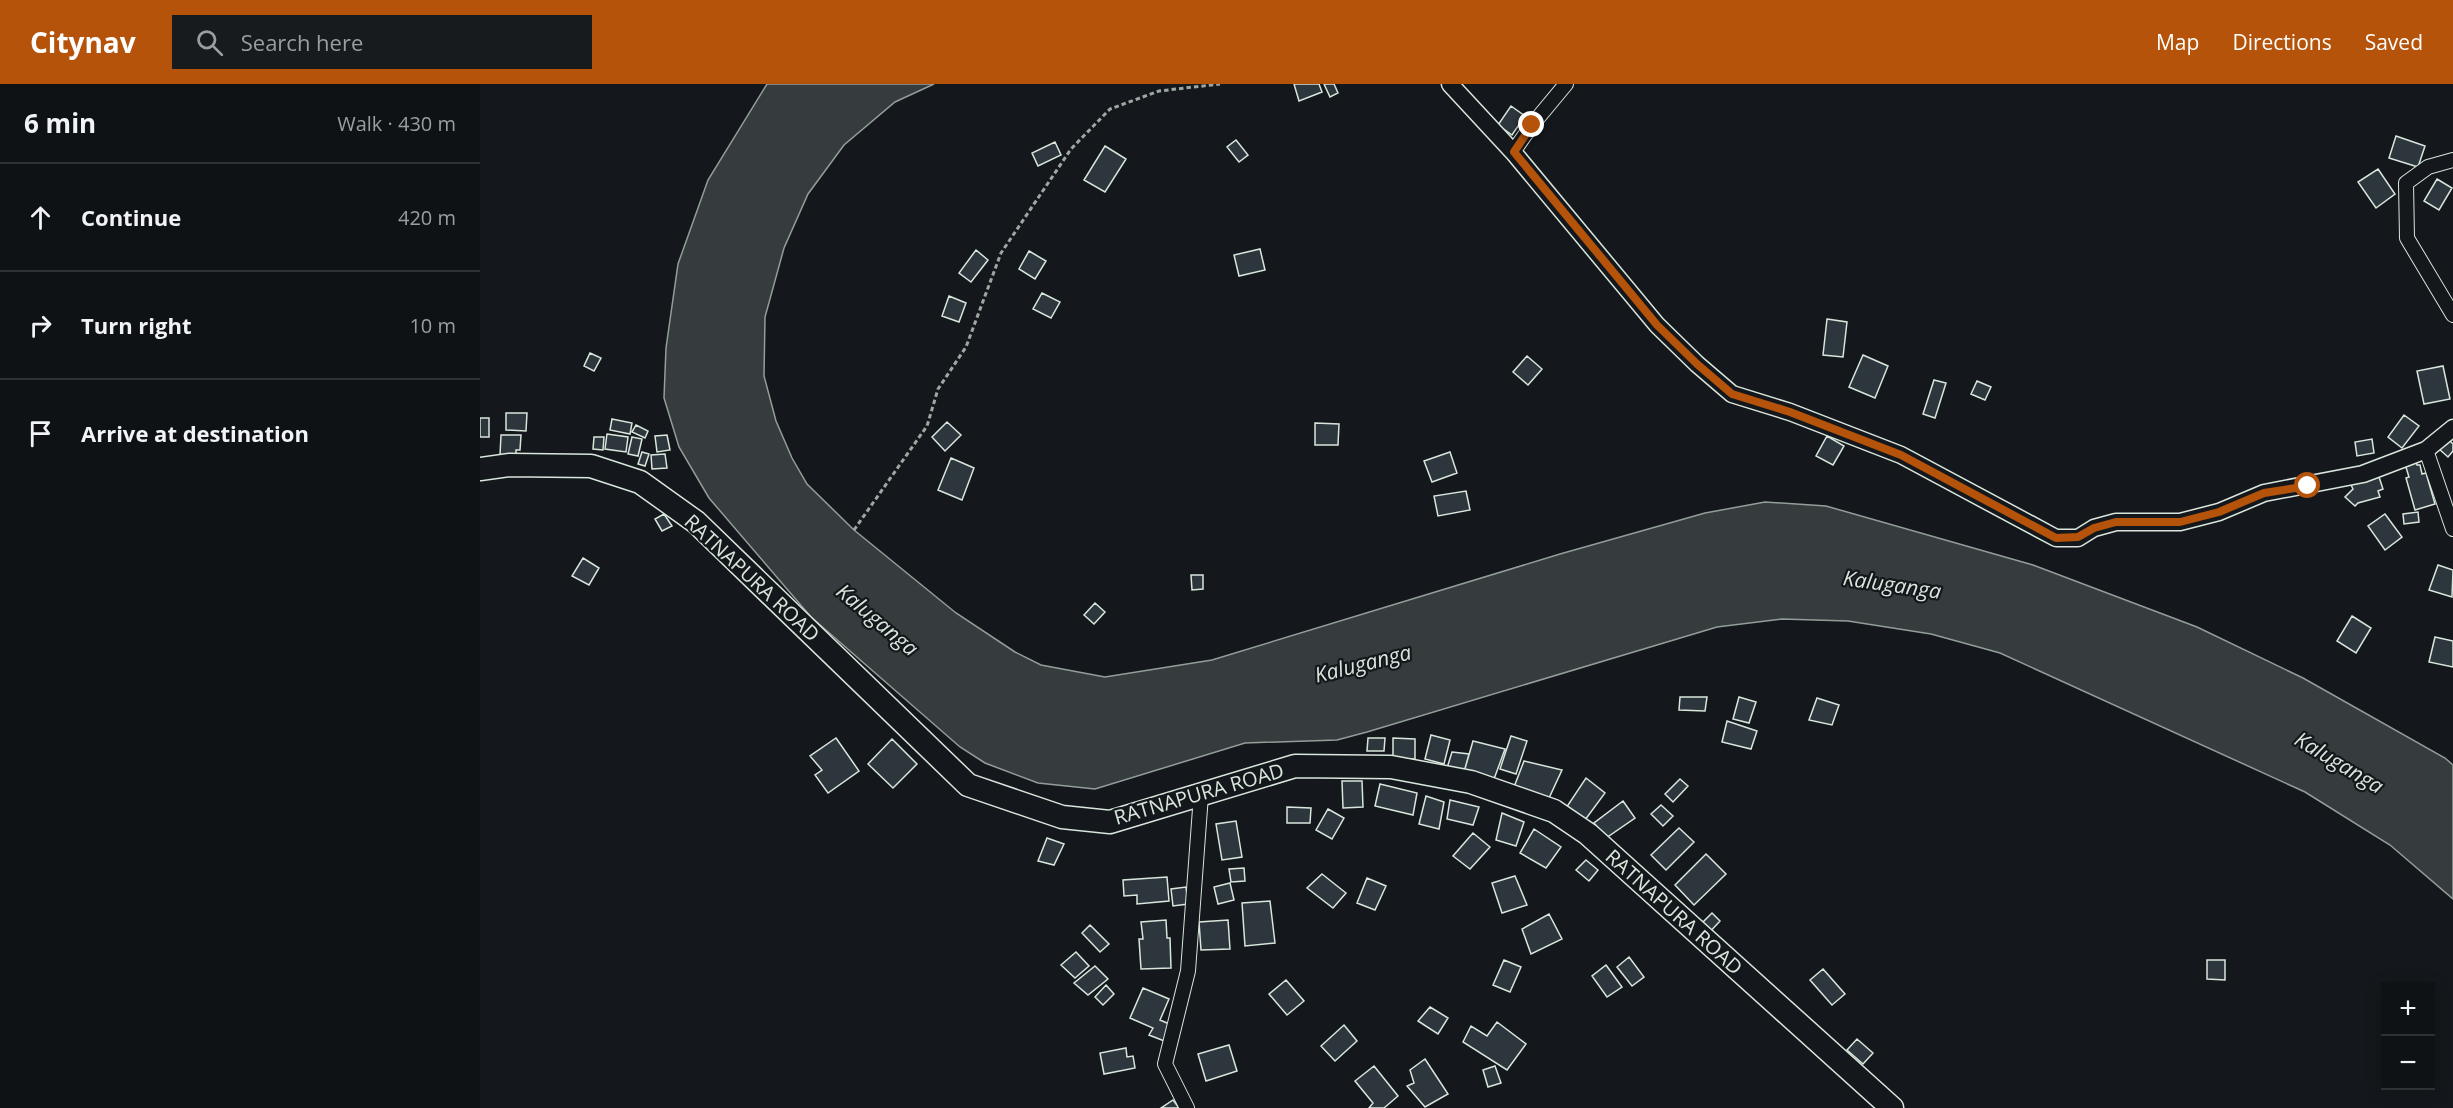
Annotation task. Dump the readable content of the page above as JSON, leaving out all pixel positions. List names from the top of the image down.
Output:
{
  "streets": {
    "highway": ["RATNAPURA ROAD"]
  },
  "water": ["Kaluganga"],
  "page": {
    "header": "Citynav",
    "search": "Search here",
    "nav": ["Map", "Directions", "Saved"],
    "heading": ["6 min", "Walk · 430 m"],
    "list": [
      ["Continue", "420 m"],
      ["Turn right", "10 m"],
      "Arrive at destination"
    ],
    "map_buttons": ["+", "−"]
  }
}
